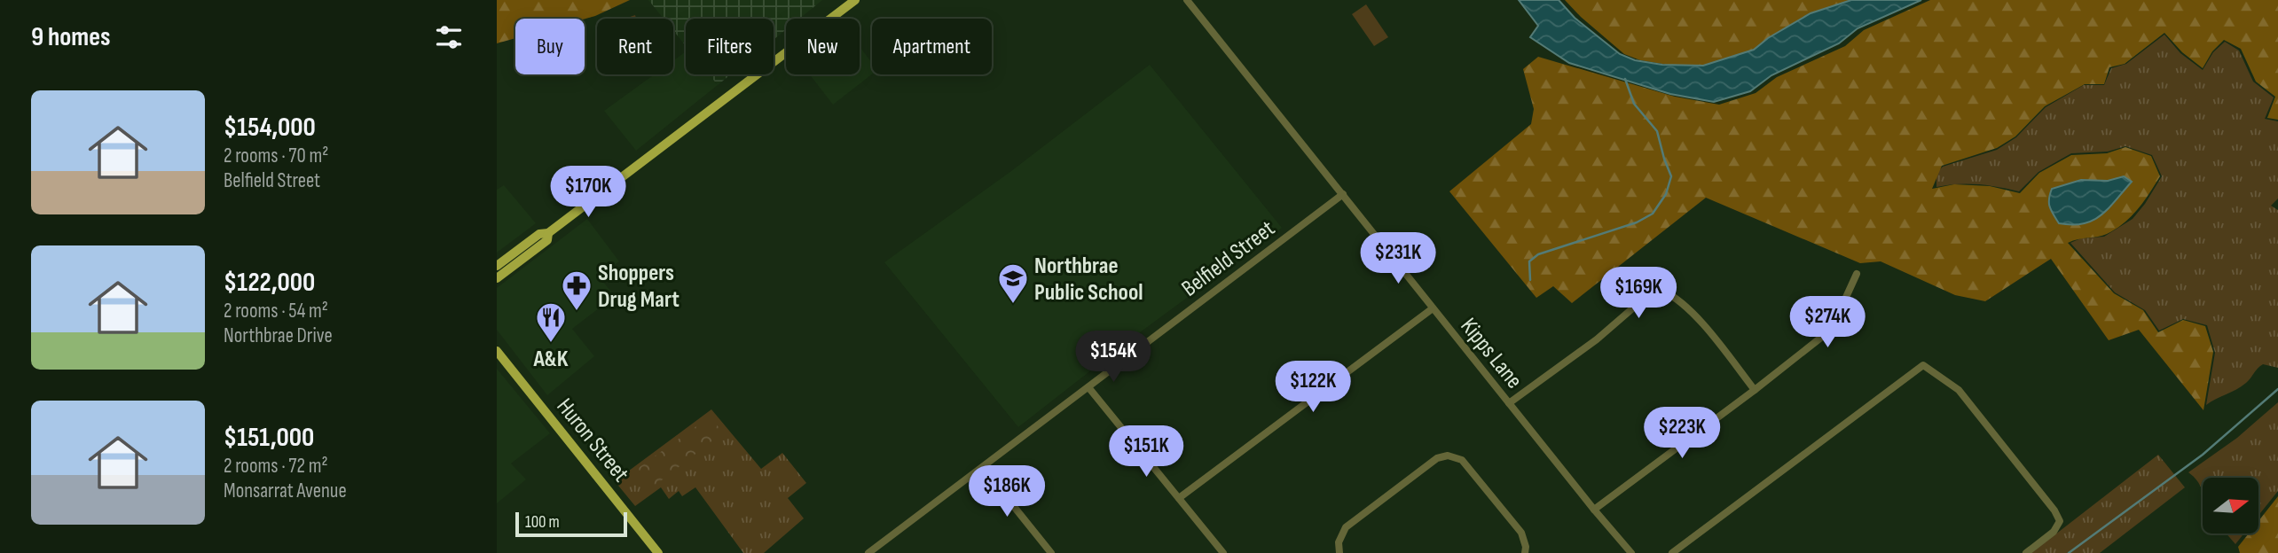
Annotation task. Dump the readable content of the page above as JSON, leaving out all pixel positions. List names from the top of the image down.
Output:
{
  "streets": {
    "main road": ["Huron Street"],
    "street": ["Belfield Street", "Kipps Lane"]
  },
  "crossings": [
    ["Belfield Street", "Kipps Lane"]
  ],
  "places": {
    "school or university": ["Northbrae Public School"],
    "pharmacy": ["Shoppers Drug Mart"],
    "restaurant": ["A&K"]
  },
  "scale_bar": "100 m",
  "north": "right",
  "page": {
    "heading": "9 homes",
    "chip": [
      "Buy",
      "Rent",
      "Filters",
      "New",
      "Apartment"
    ],
    "list": [
      {
        "name": "$154,000",
        "note": "2 rooms · 70 m² · Belfield Street"
      },
      {
        "name": "$122,000",
        "note": "2 rooms · 54 m² · Northbrae Drive"
      },
      {
        "name": "$151,000",
        "note": "2 rooms · 72 m² · Monsarrat Avenue"
      }
    ],
    "price": [
      "$170K",
      "$231K",
      "$169K",
      "$274K",
      "$154K",
      "$122K",
      "$223K",
      "$151K",
      "$186K"
    ],
    "scale": "100 m"
  }
}
